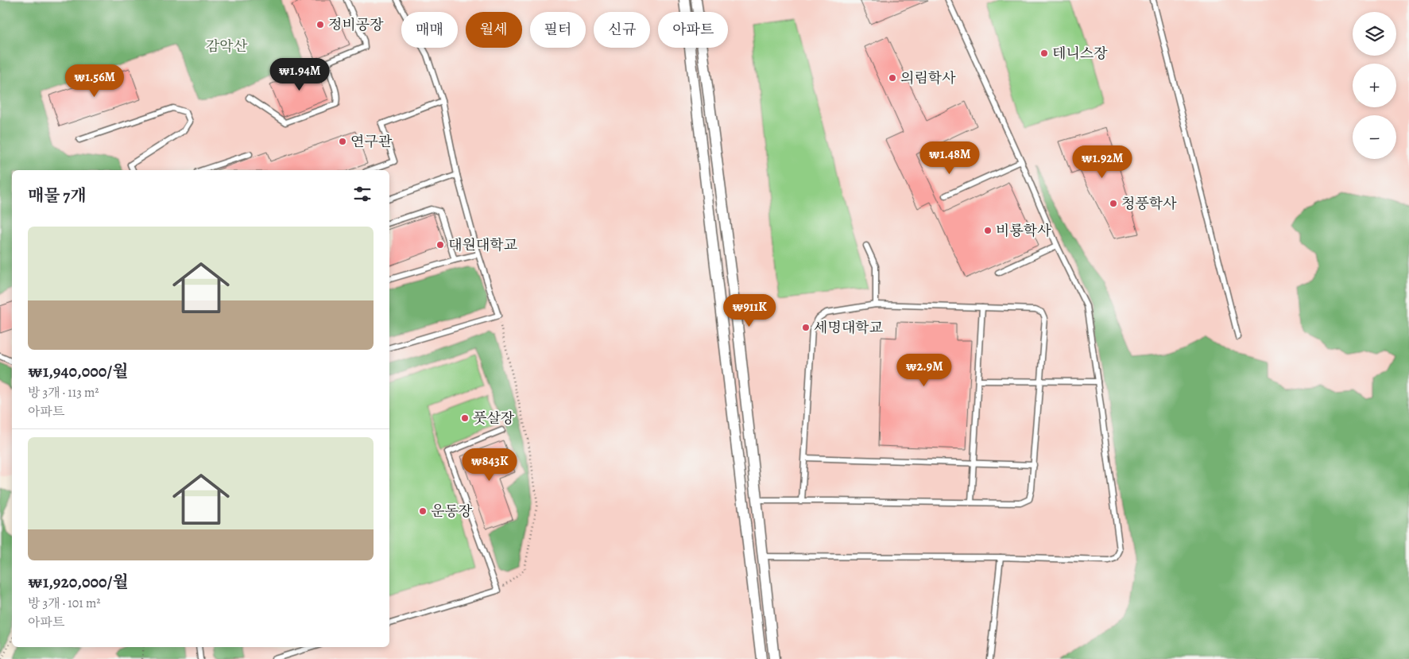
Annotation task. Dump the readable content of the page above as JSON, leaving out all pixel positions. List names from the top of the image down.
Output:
{
  "parks": ["감악산"],
  "places": [
    "정비공장",
    "테니스장",
    "의림학사",
    "연구관",
    "청풍학사",
    "비룡학사",
    "대원대학교",
    "세명대학교",
    "풋살장",
    "운동장"
  ],
  "page": {
    "map_buttons": ["+", "−"],
    "chip": [
      "매매",
      "월세",
      "필터",
      "신규",
      "아파트"
    ],
    "price": [
      "₩1.94M",
      "₩1.56M",
      "₩1.48M",
      "₩1.92M",
      "₩911K",
      "₩2.9M",
      "₩843K"
    ],
    "heading": "매물 7개",
    "list": [
      {
        "name": "₩1,940,000/월",
        "note": "방 3개 · 113 m² · 아파트"
      },
      {
        "name": "₩1,920,000/월",
        "note": "방 3개 · 101 m² · 아파트"
      }
    ]
  }
}
